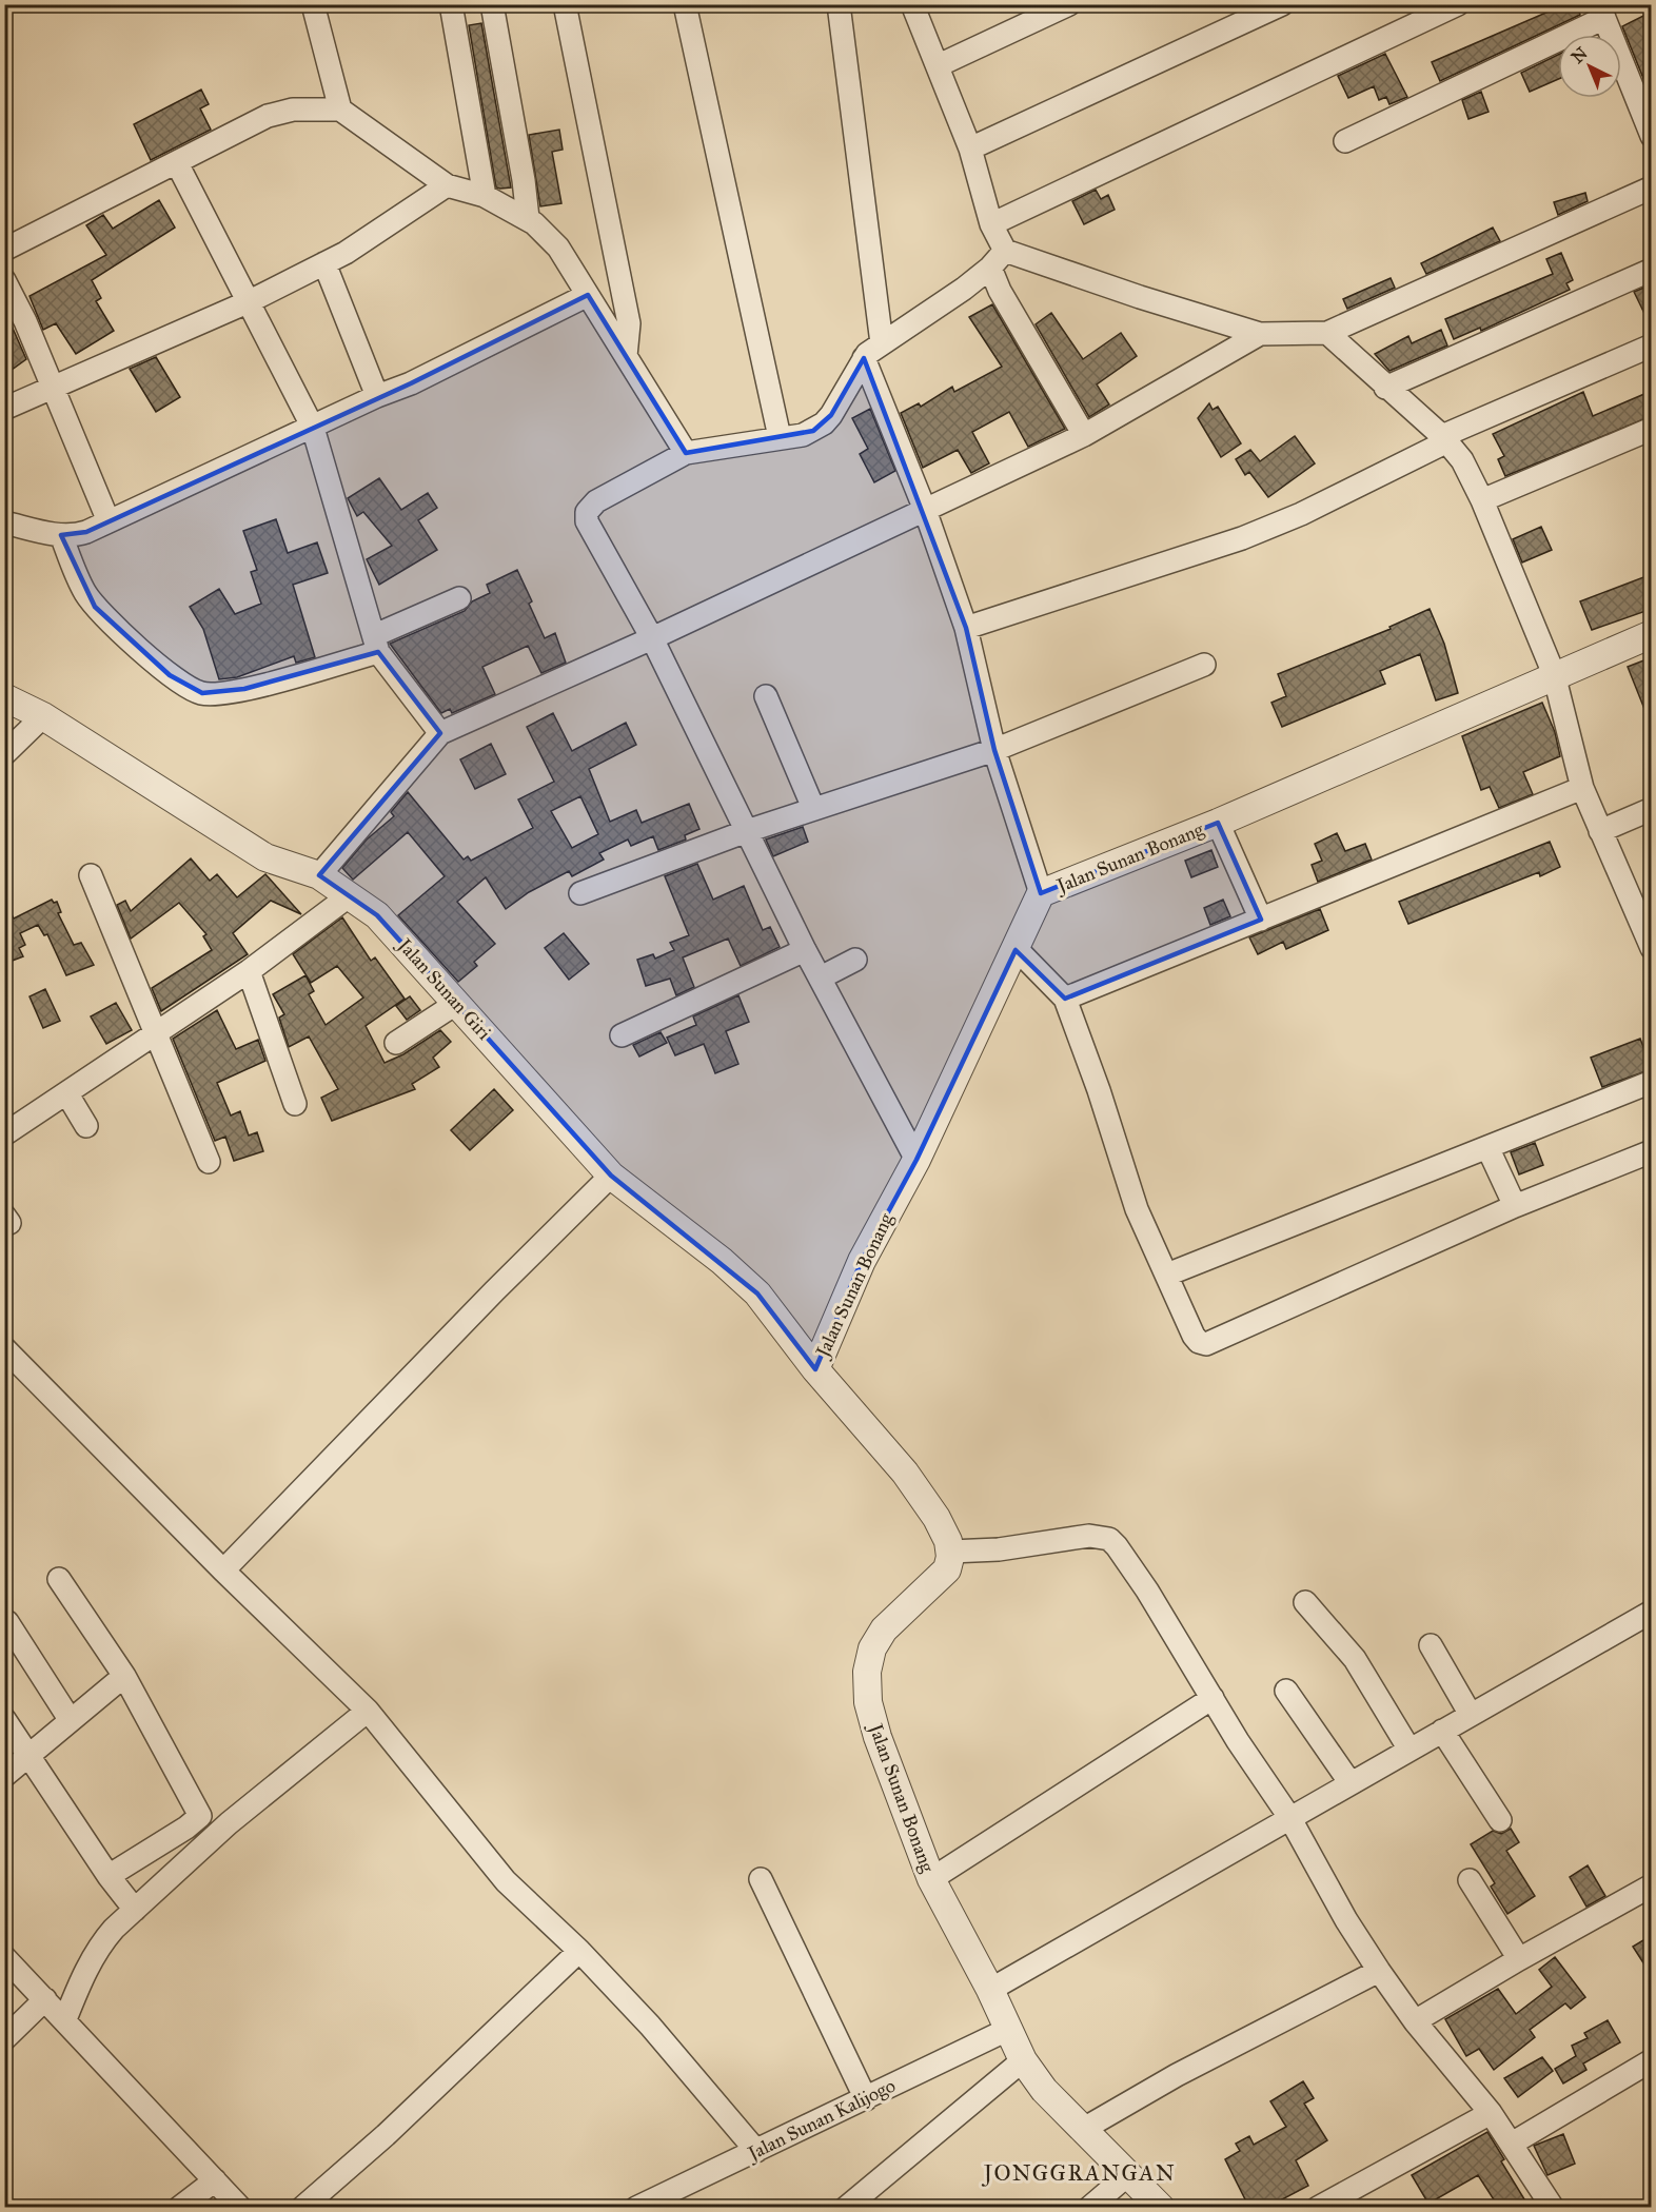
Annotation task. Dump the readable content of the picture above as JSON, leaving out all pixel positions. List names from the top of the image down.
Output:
{
  "streets": {
    "street": ["Jalan Sunan Bonang", "Jalan Sunan Giri", "Jalan Sunan Kalijogo"]
  },
  "crossings": [
    ["Jalan Sunan Bonang", "Jalan Sunan Giri"],
    ["Jalan Sunan Bonang", "Jalan Sunan Kalijogo"]
  ],
  "districts": ["JONGGRANGAN"],
  "north": "top left"
}
